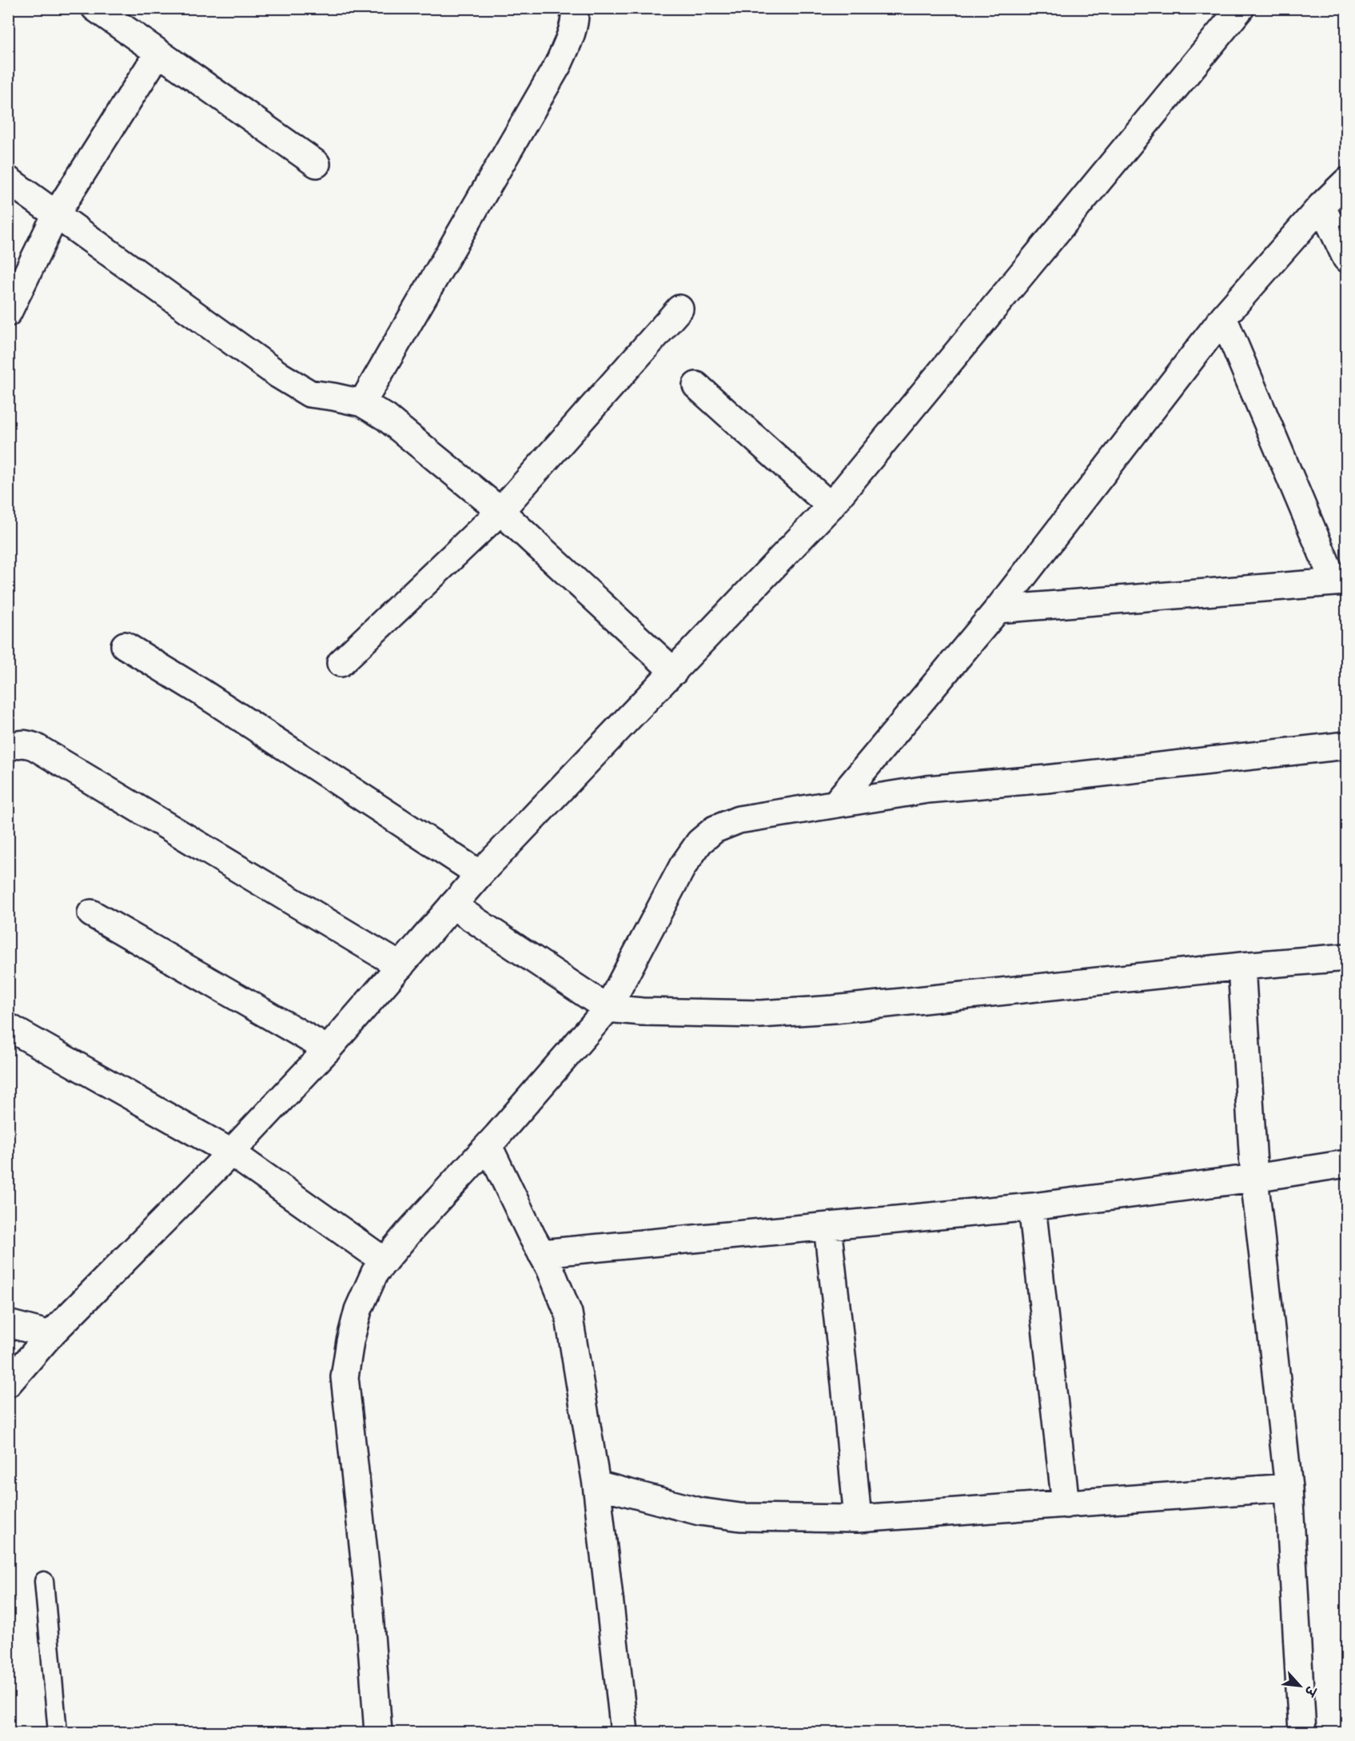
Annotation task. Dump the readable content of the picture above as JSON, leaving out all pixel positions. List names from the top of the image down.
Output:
{
  "north": "bottom right"
}
